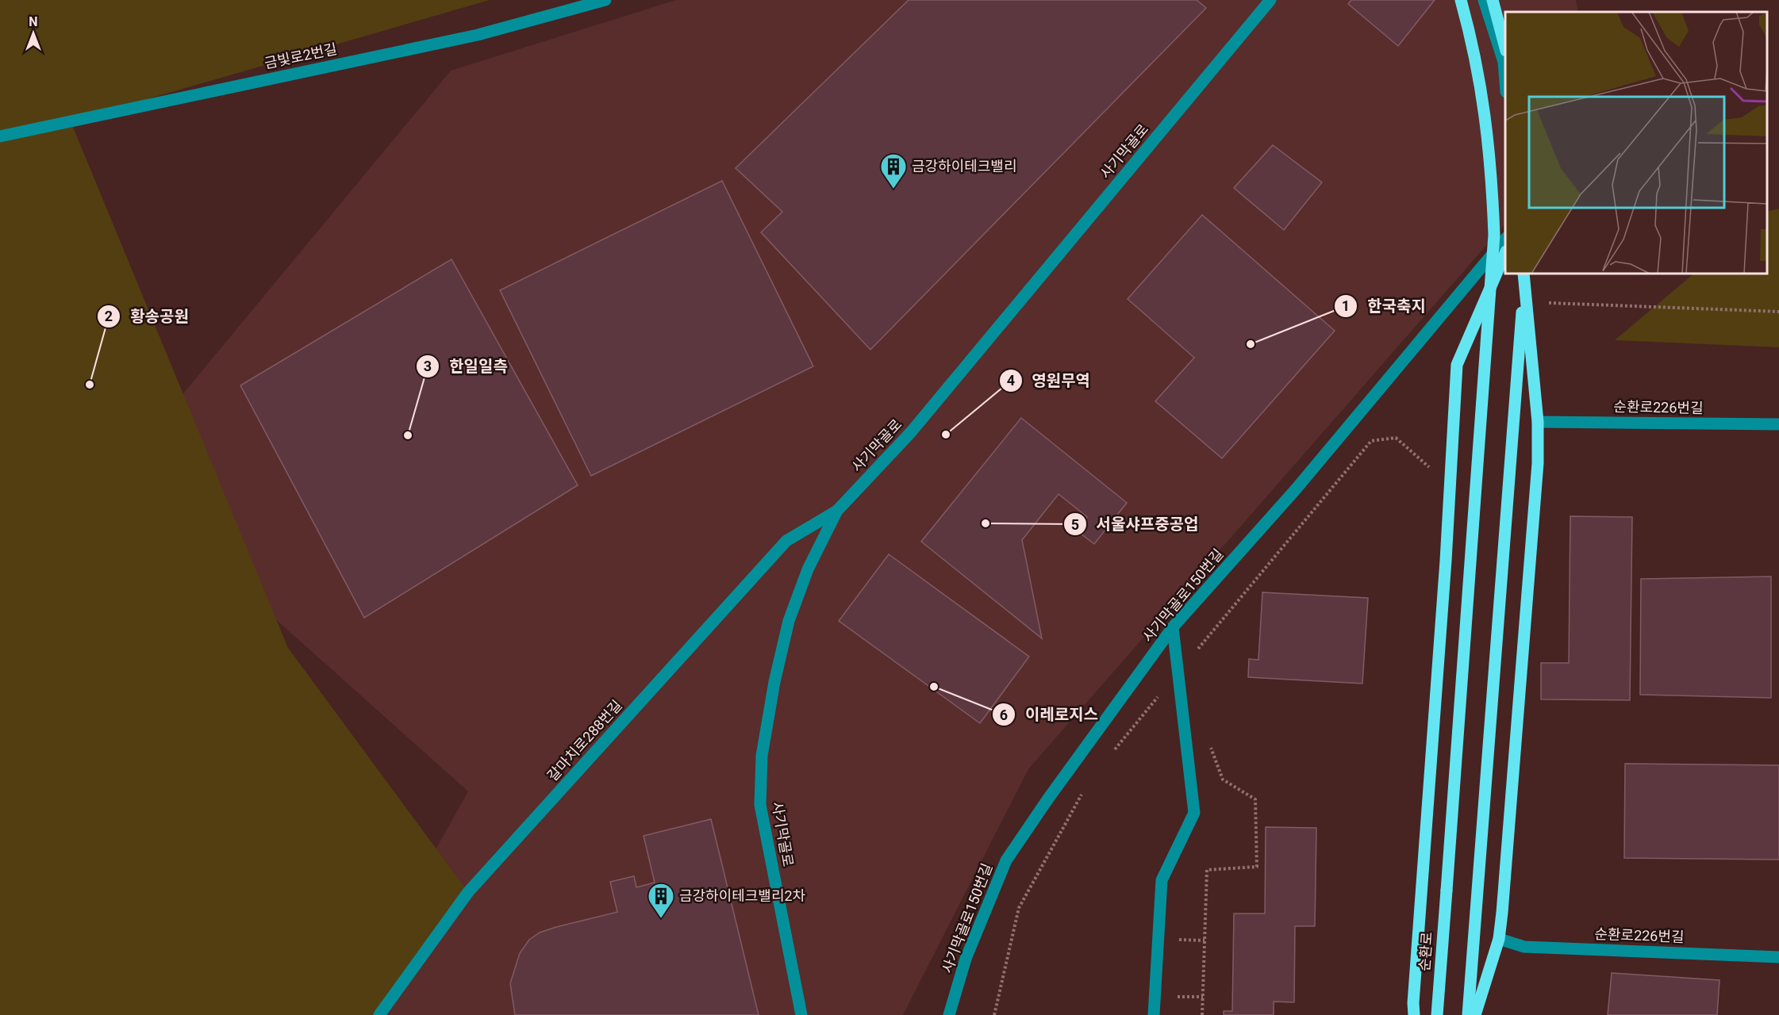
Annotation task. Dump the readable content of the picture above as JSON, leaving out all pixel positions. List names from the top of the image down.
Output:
{
  "streets": {
    "main road": ["순환로"],
    "street": [
      "금빛로2번길",
      "사기막골로",
      "순환로226번길",
      "사기막골로150번길",
      "갈마치로288번길"
    ]
  },
  "crossings": [
    ["사기막골로", "갈마치로288번길"]
  ],
  "places": {
    "building": ["금강하이테크밸리", "금강하이테크밸리2차"],
    "other": [
      "한국축지",
      "황송공원",
      "영원무역",
      "한일일측",
      "서울샤프중공업",
      "이레로지스"
    ]
  },
  "north": "top"
}
